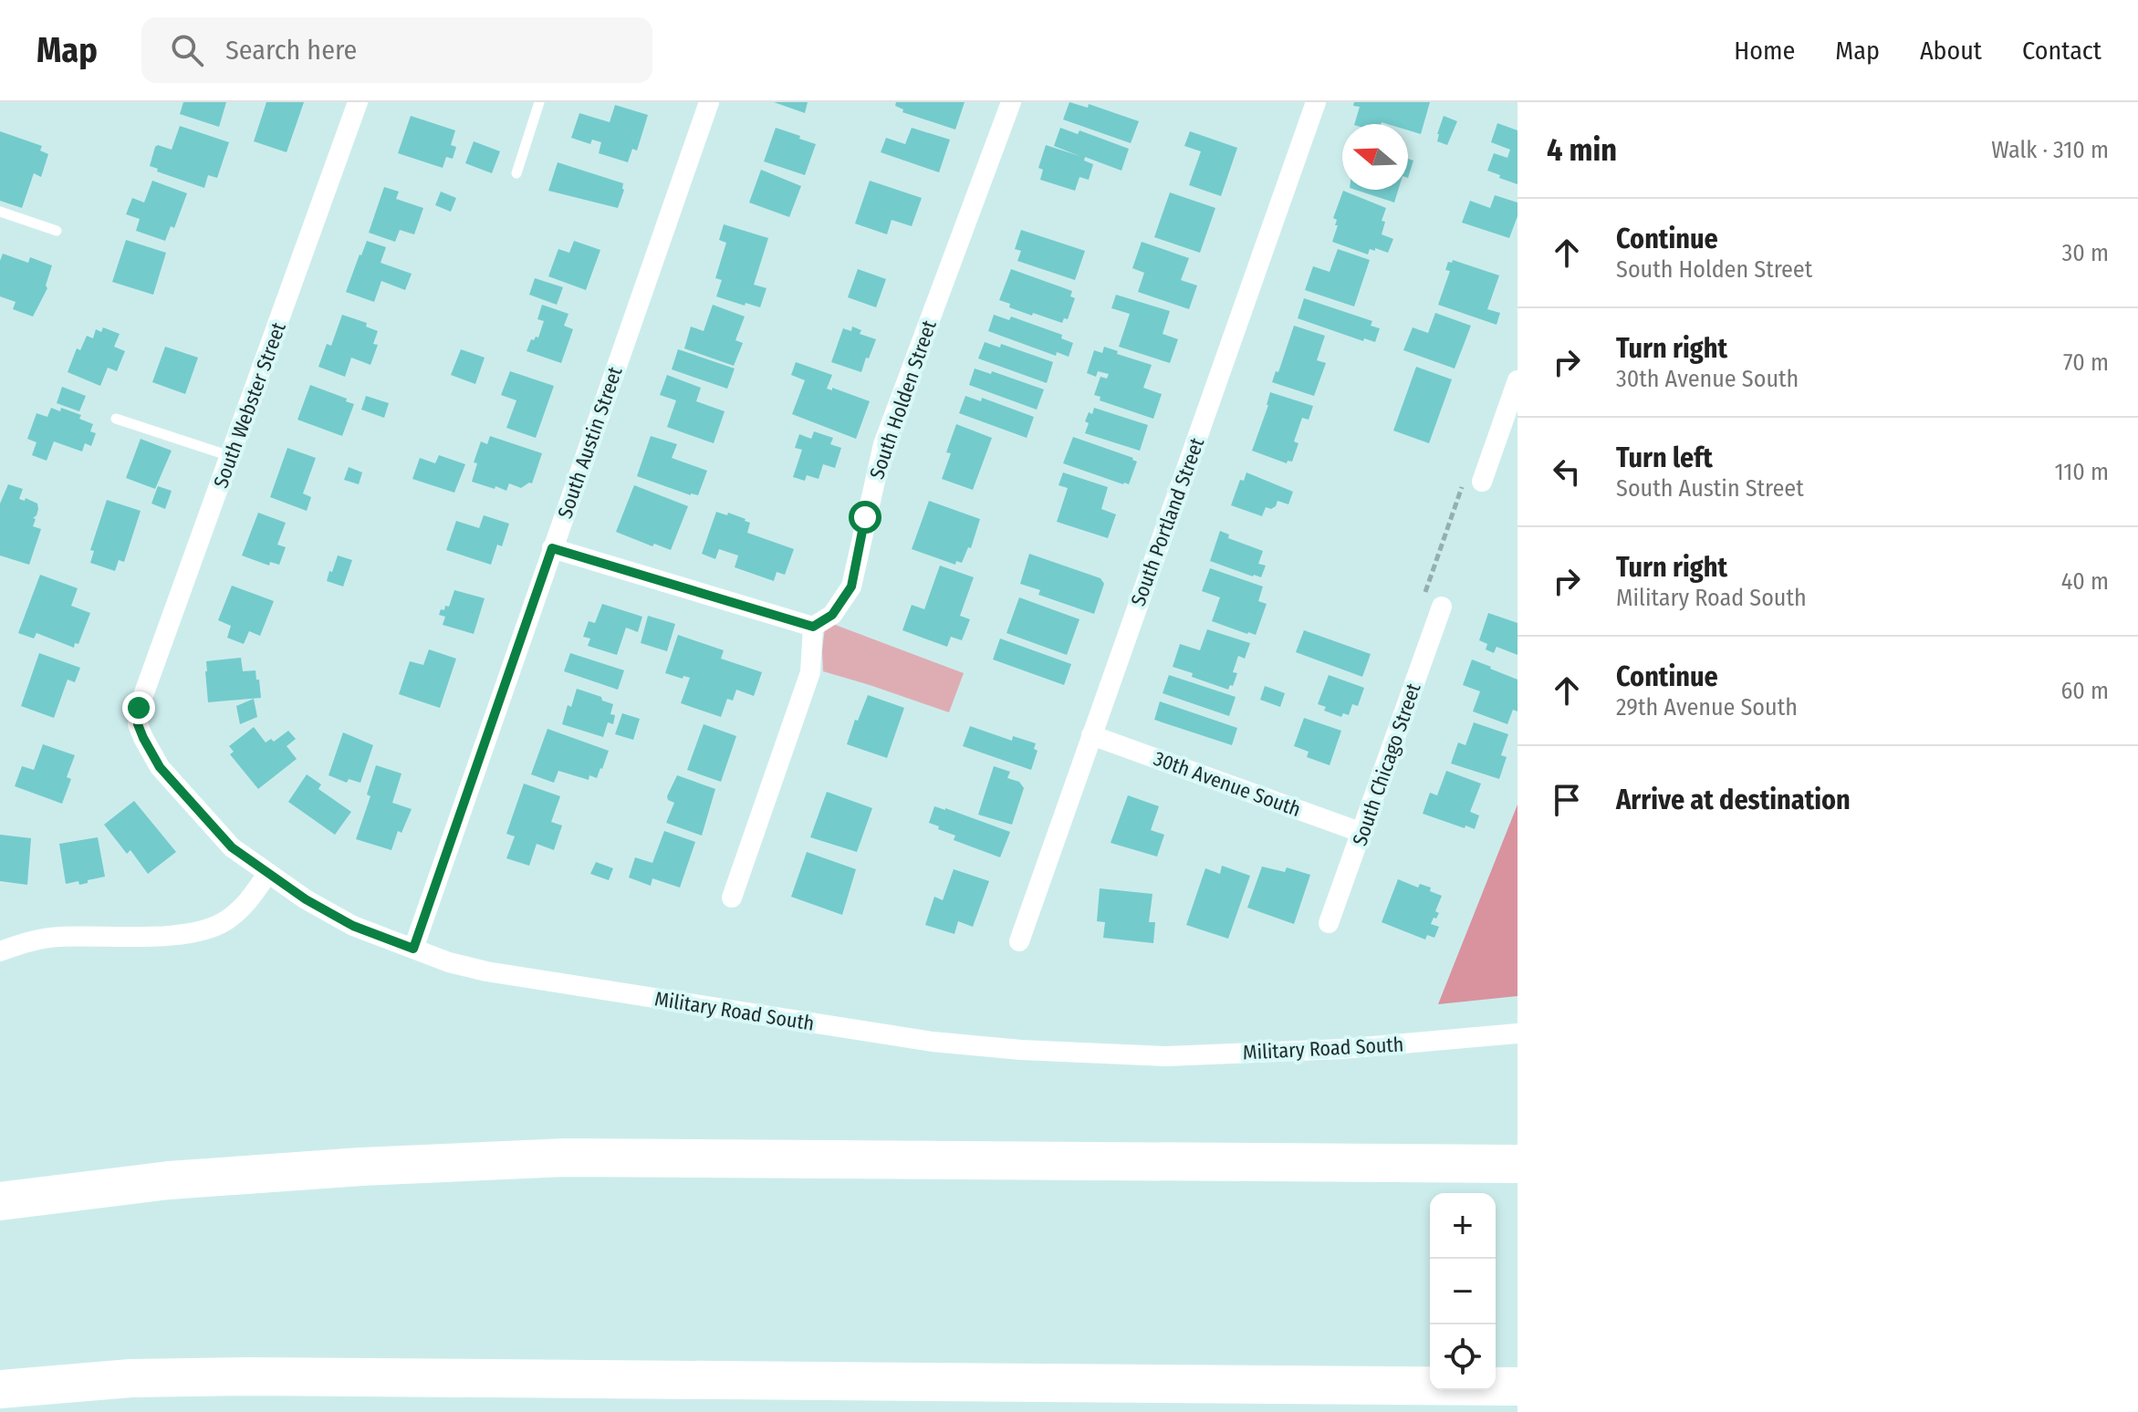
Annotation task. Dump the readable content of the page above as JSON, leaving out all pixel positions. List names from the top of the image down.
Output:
{
  "streets": {
    "street": [
      "South Holden Street",
      "South Webster Street",
      "South Austin Street",
      "South Portland Street",
      "South Chicago Street",
      "30th Avenue South",
      "Military Road South"
    ]
  },
  "crossings": [
    ["South Webster Street", "Military Road South"],
    ["South Austin Street", "Military Road South"],
    ["South Portland Street", "30th Avenue South"],
    ["South Chicago Street", "30th Avenue South"]
  ],
  "north": "left",
  "page": {
    "header": "Map",
    "search": "Search here",
    "nav": [
      "Home",
      "Map",
      "About",
      "Contact"
    ],
    "heading": ["4 min", "Walk · 310 m"],
    "list": [
      ["Continue", "South Holden Street", "30 m"],
      ["Turn right", "30th Avenue South", "70 m"],
      ["Turn left", "South Austin Street", "110 m"],
      ["Turn right", "Military Road South", "40 m"],
      ["Continue", "29th Avenue South", "60 m"],
      "Arrive at destination"
    ],
    "map_buttons": ["+", "−"]
  }
}
